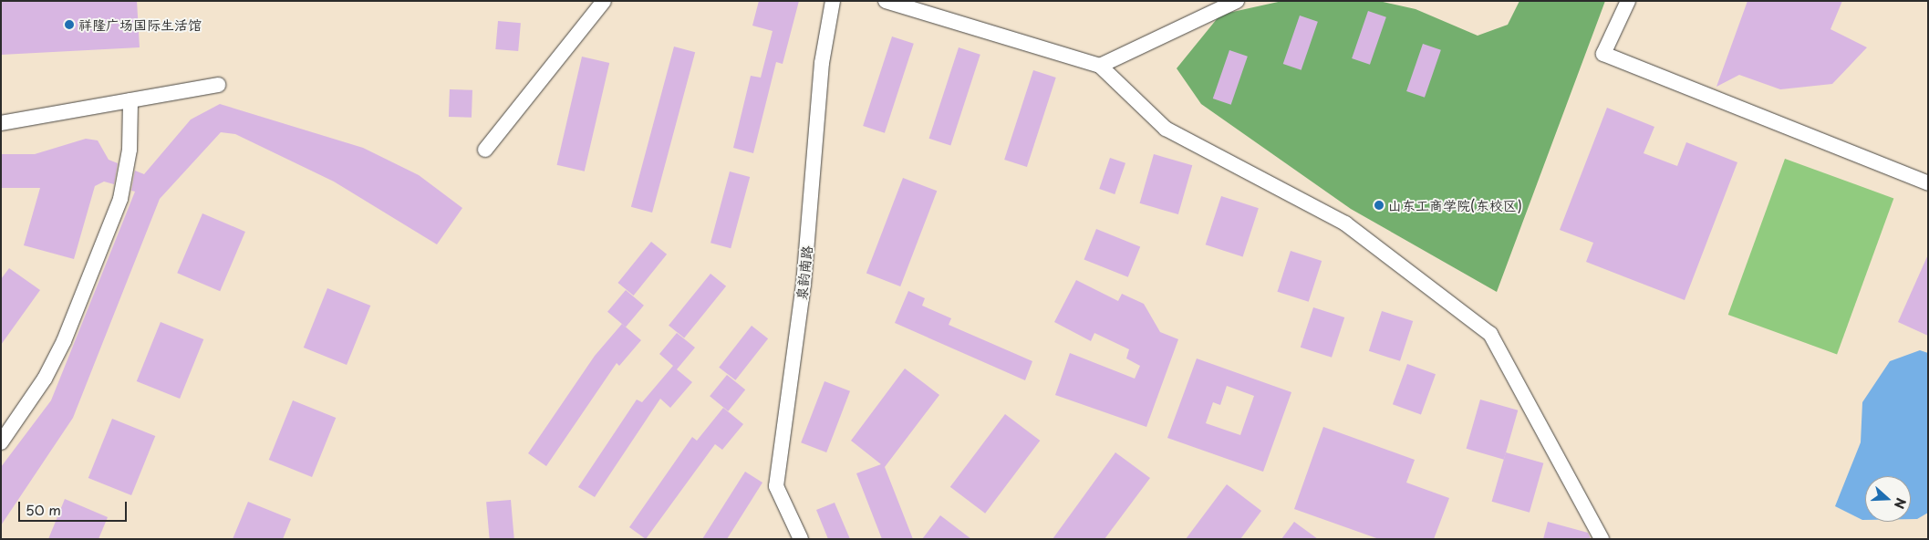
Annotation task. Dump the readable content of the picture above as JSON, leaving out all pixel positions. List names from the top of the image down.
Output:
{
  "streets": {
    "street": ["泉韵南路"]
  },
  "places": ["祥隆广场国际生活馆", "山东工商学院(东校区)"],
  "scale_bar": "50 m",
  "north": "right"
}
